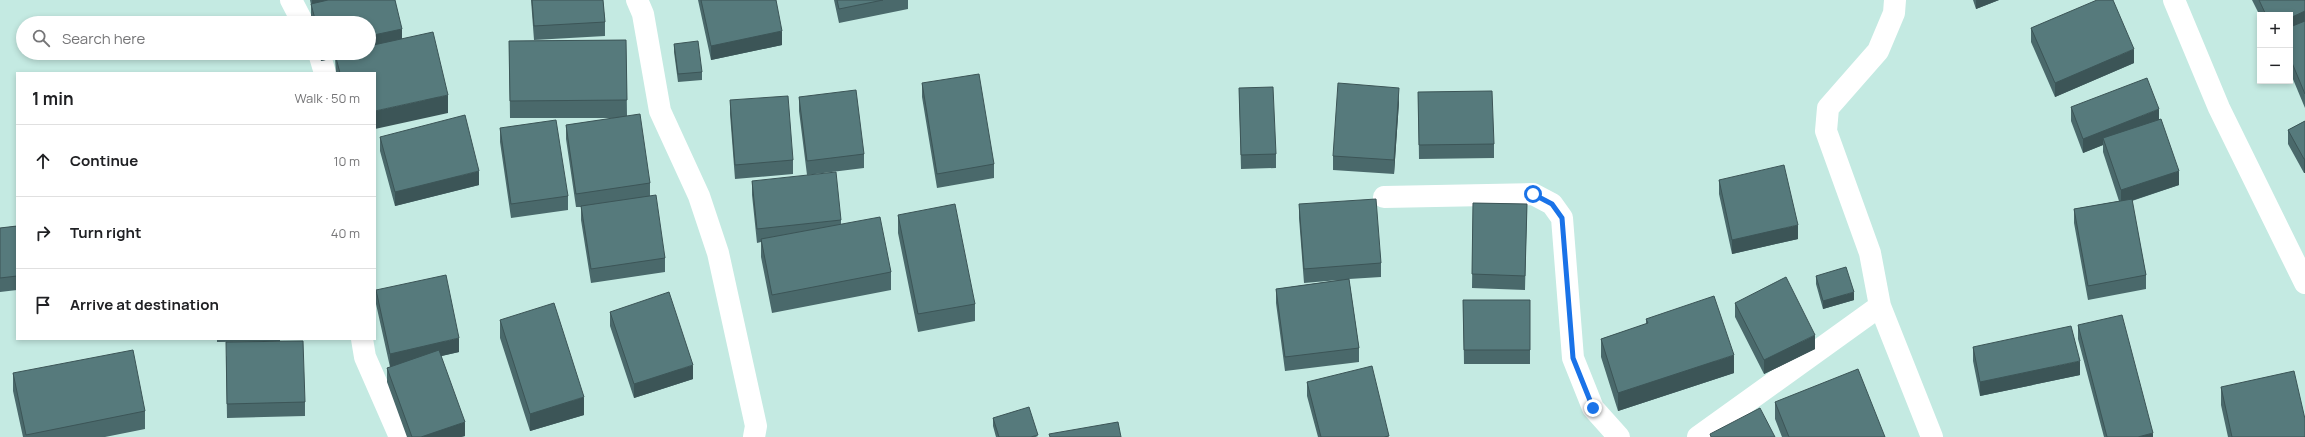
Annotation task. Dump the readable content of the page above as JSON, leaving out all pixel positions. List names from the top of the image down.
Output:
{
  "page": {
    "map_buttons": ["+", "−"],
    "search": "Search here",
    "heading": ["1 min", "Walk · 50 m"],
    "list": [
      ["Continue", "10 m"],
      ["Turn right", "40 m"],
      "Arrive at destination"
    ]
  }
}
